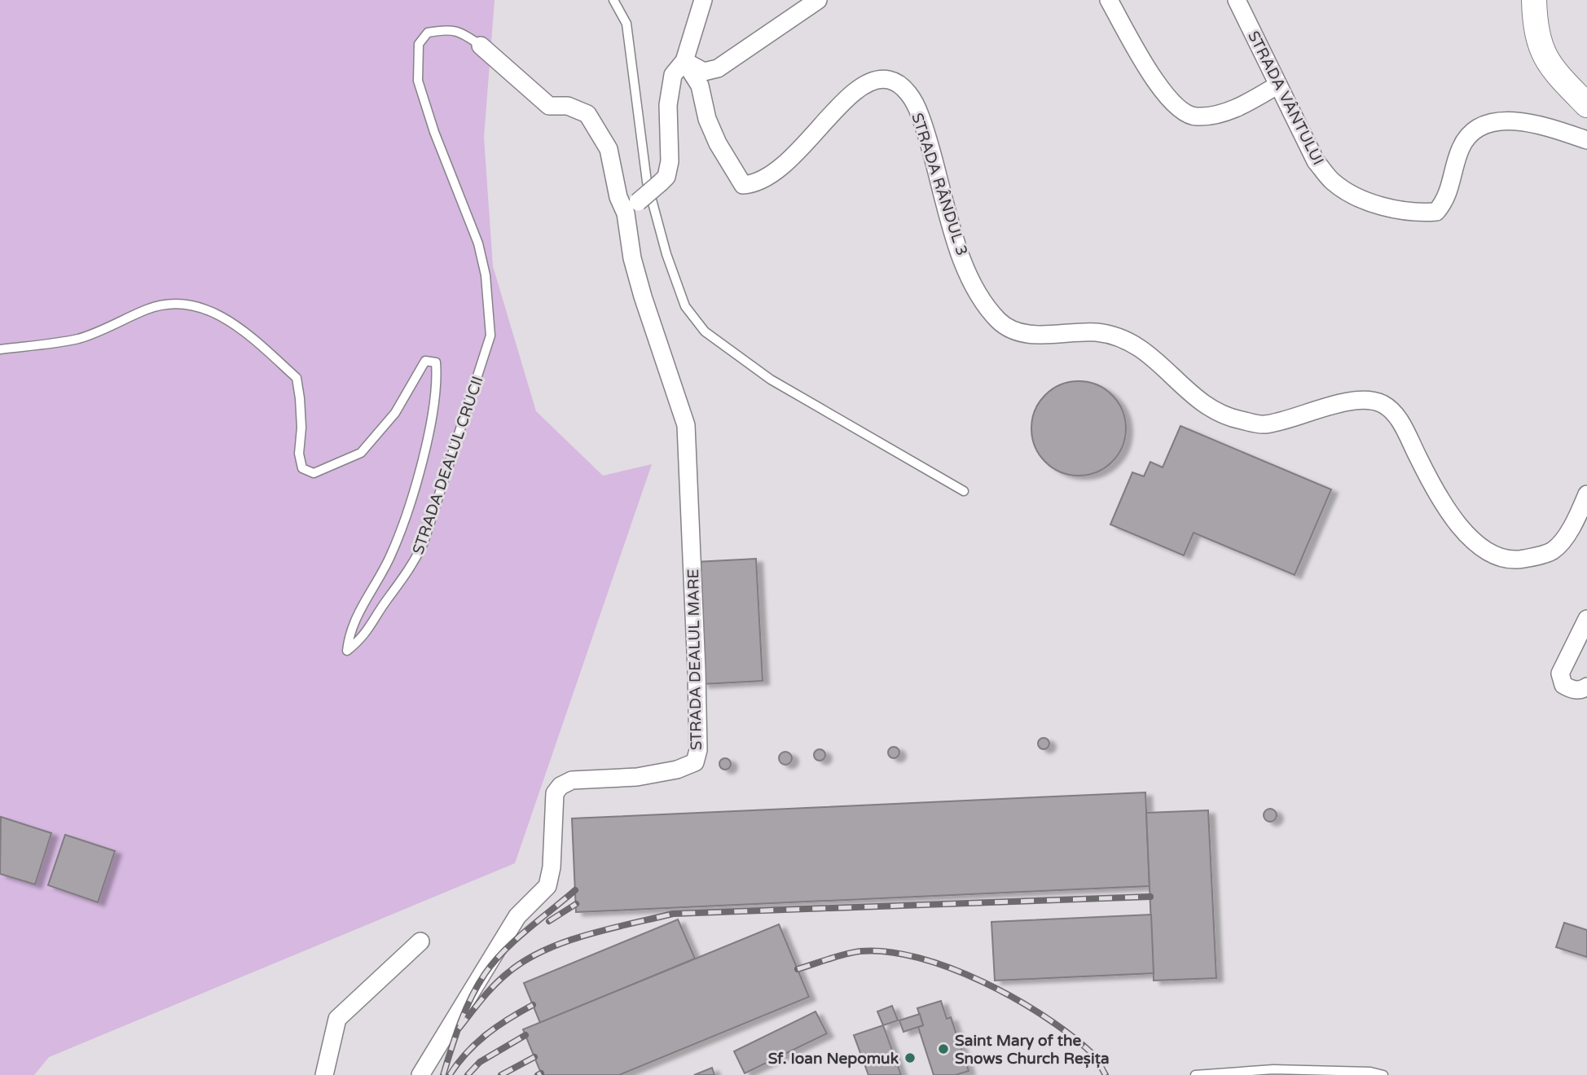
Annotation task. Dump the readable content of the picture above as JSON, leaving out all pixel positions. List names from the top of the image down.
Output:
{
  "streets": {
    "street": [
      "STRADA VÂNTULUI",
      "STRADA RÂNDUL 3",
      "STRADA DEALUL CRUCII",
      "STRADA DEALUL MARE"
    ]
  },
  "crossings": [
    ["STRADA DEALUL CRUCII", "STRADA DEALUL MARE"]
  ],
  "places": ["Saint Mary of the Snows Church Reșița", "Sf. Ioan Nepomuk"]
}
